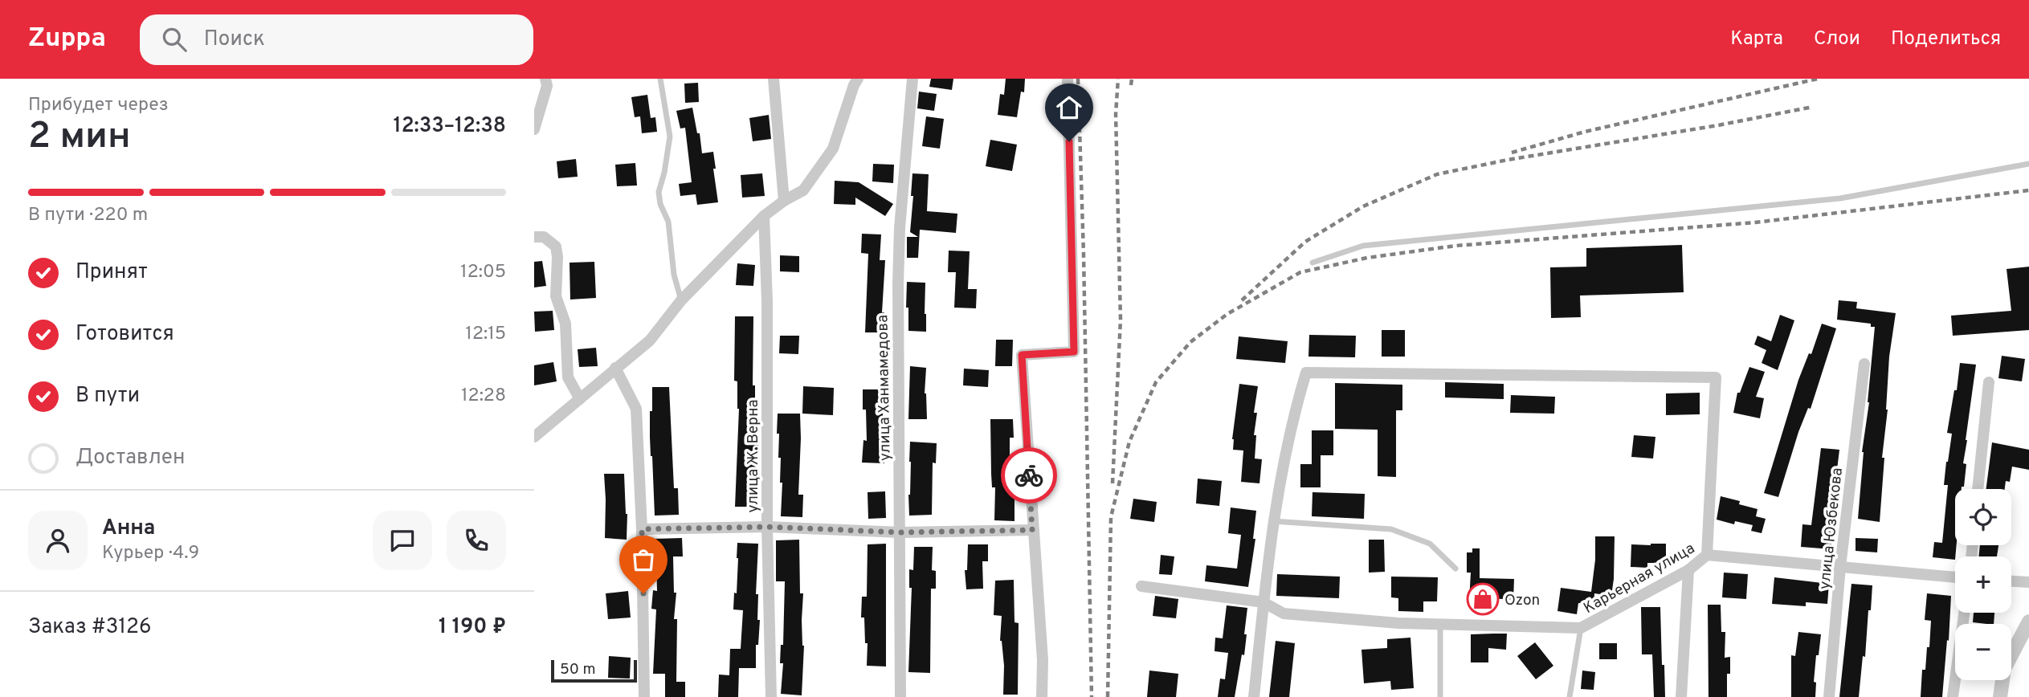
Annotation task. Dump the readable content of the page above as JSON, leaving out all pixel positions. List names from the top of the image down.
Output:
{
  "streets": {
    "street": [
      "улица Ханмамедова",
      "улица Ж. Верна",
      "улица Юзбекова",
      "Карьерная улица"
    ]
  },
  "crossings": [
    ["улица Юзбекова", "Карьерная улица"]
  ],
  "places": {
    "shop": ["Ozon"]
  },
  "scale_bar": "50 m",
  "page": {
    "header": "Zuppa",
    "search": "Поиск",
    "nav": ["Карта", "Слои", "Поделиться"],
    "heading": ["2 мин", "Прибудет через", "12:33–12:38"],
    "panel": [
      "Анна",
      "Курьер · 4.9",
      "Заказ #3126",
      "1 190 ₽"
    ],
    "bar": "В пути · 220 m",
    "list": [
      ["Принят", "12:05"],
      ["Готовится", "12:15"],
      ["В пути", "12:28"],
      "Доставлен"
    ],
    "map_buttons": ["+", "−"],
    "scale": "50 m"
  }
}
